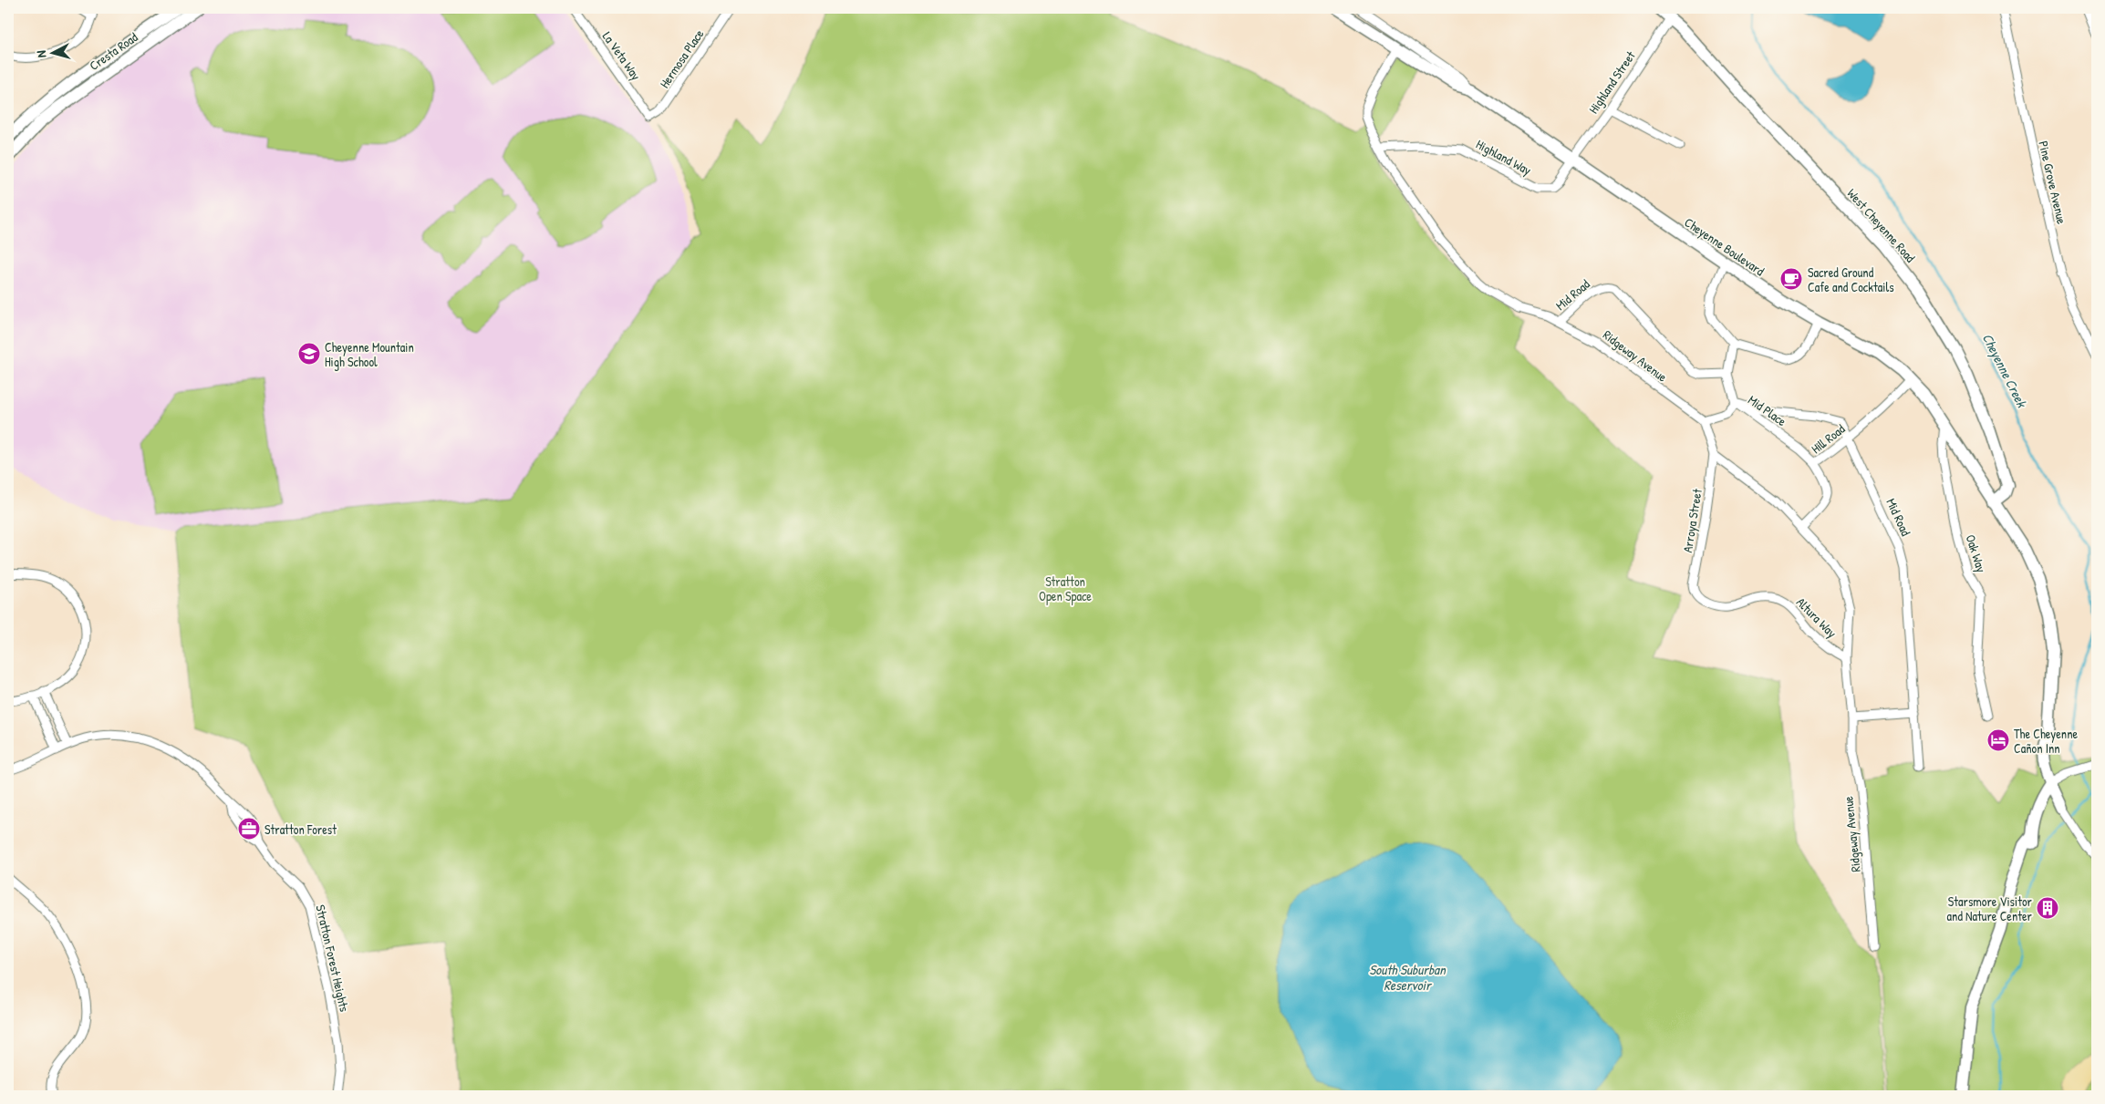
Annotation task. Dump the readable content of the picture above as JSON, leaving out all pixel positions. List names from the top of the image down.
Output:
{
  "streets": {
    "street": [
      "Cresta Road",
      "La Veta Way",
      "Hermosa Place",
      "Highland Street",
      "Highland Way",
      "Pine Grove Avenue",
      "West Cheyenne Road",
      "Cheyenne Boulevard",
      "Mid Road",
      "Ridgeway Avenue",
      "Mid Place",
      "Hill Road",
      "Arroya Street",
      "Oak Way",
      "Altura Way",
      "Stratton Forest Heights"
    ]
  },
  "crossings": [
    ["La Veta Way", "Hermosa Place"],
    ["Highland Street", "Highland Way"],
    ["Highland Street", "West Cheyenne Road"],
    ["Highland Street", "Cheyenne Boulevard"],
    ["Highland Way", "Cheyenne Boulevard"],
    ["Highland Way", "Ridgeway Avenue"],
    ["West Cheyenne Road", "Cheyenne Boulevard"],
    ["Cheyenne Boulevard", "Ridgeway Avenue"],
    ["Cheyenne Boulevard", "Hill Road"],
    ["Cheyenne Boulevard", "Oak Way"],
    ["Mid Road", "Ridgeway Avenue"],
    ["Mid Road", "Mid Place"],
    ["Mid Road", "Hill Road"],
    ["Ridgeway Avenue", "Mid Place"],
    ["Ridgeway Avenue", "Hill Road"],
    ["Ridgeway Avenue", "Arroya Street"],
    ["Ridgeway Avenue", "Altura Way"],
    ["Mid Place", "Hill Road"],
    ["Arroya Street", "Altura Way"]
  ],
  "water": ["Cheyenne Creek", "South Suburban Reservoir"],
  "parks": ["Stratton Open Space"],
  "places": {
    "cafe": ["Sacred Ground Cafe and Cocktails"],
    "school or university": ["Cheyenne Mountain High School"],
    "hotel": ["The Cheyenne Cañon Inn"],
    "office": ["Stratton Forest"],
    "building": ["Starsmore Visitor and Nature Center"]
  },
  "north": "left"
}
